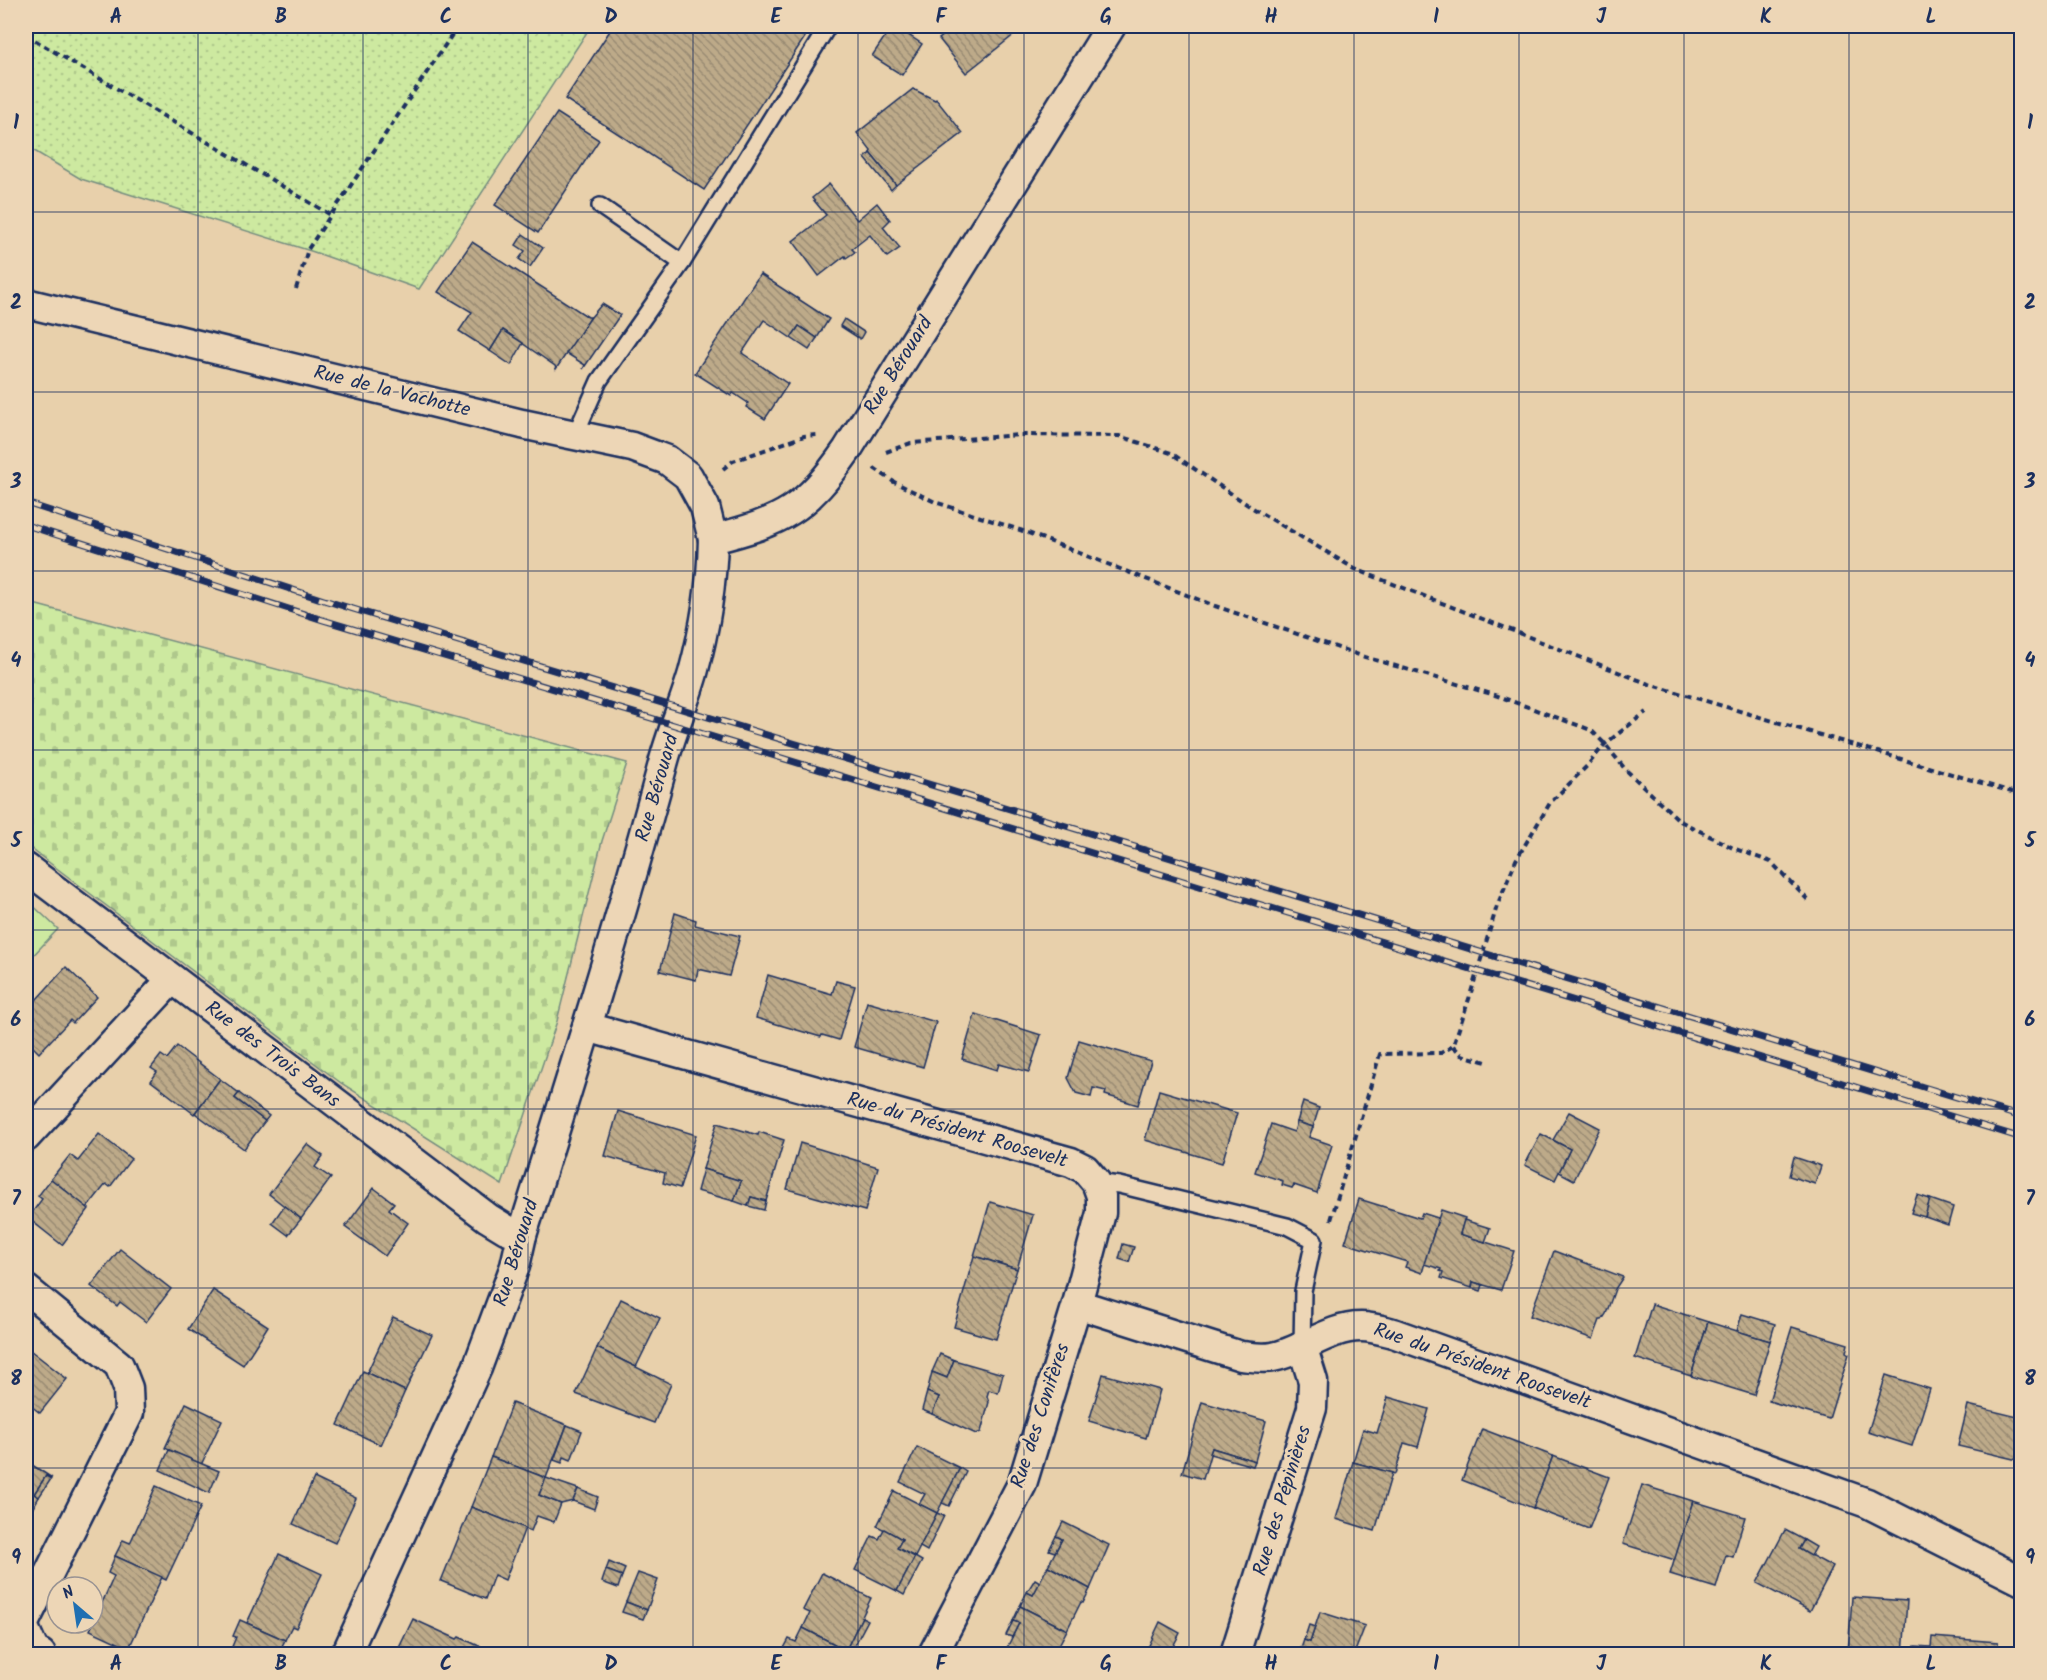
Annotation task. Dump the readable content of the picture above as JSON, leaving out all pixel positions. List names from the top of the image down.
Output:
{
  "streets": {
    "street": [
      "Rue Bérouard",
      "Rue de la Vachotte",
      "Rue des Trois Bans",
      "Rue du Président Roosevelt",
      "Rue des Conifères",
      "Rue des Pépinières"
    ]
  },
  "crossings": [
    ["Rue Bérouard", "Rue de la Vachotte"],
    ["Rue Bérouard", "Rue des Trois Bans"],
    ["Rue Bérouard", "Rue du Président Roosevelt"],
    ["Rue du Président Roosevelt", "Rue des Conifères"],
    ["Rue du Président Roosevelt", "Rue des Pépinières"]
  ],
  "north": "top left",
  "grid": {
    "columns": [
      "A",
      "B",
      "C",
      "D",
      "E",
      "F",
      "G",
      "H",
      "I",
      "J",
      "K",
      "L"
    ],
    "rows": [
      "1",
      "2",
      "3",
      "4",
      "5",
      "6",
      "7",
      "8",
      "9"
    ]
  }
}
